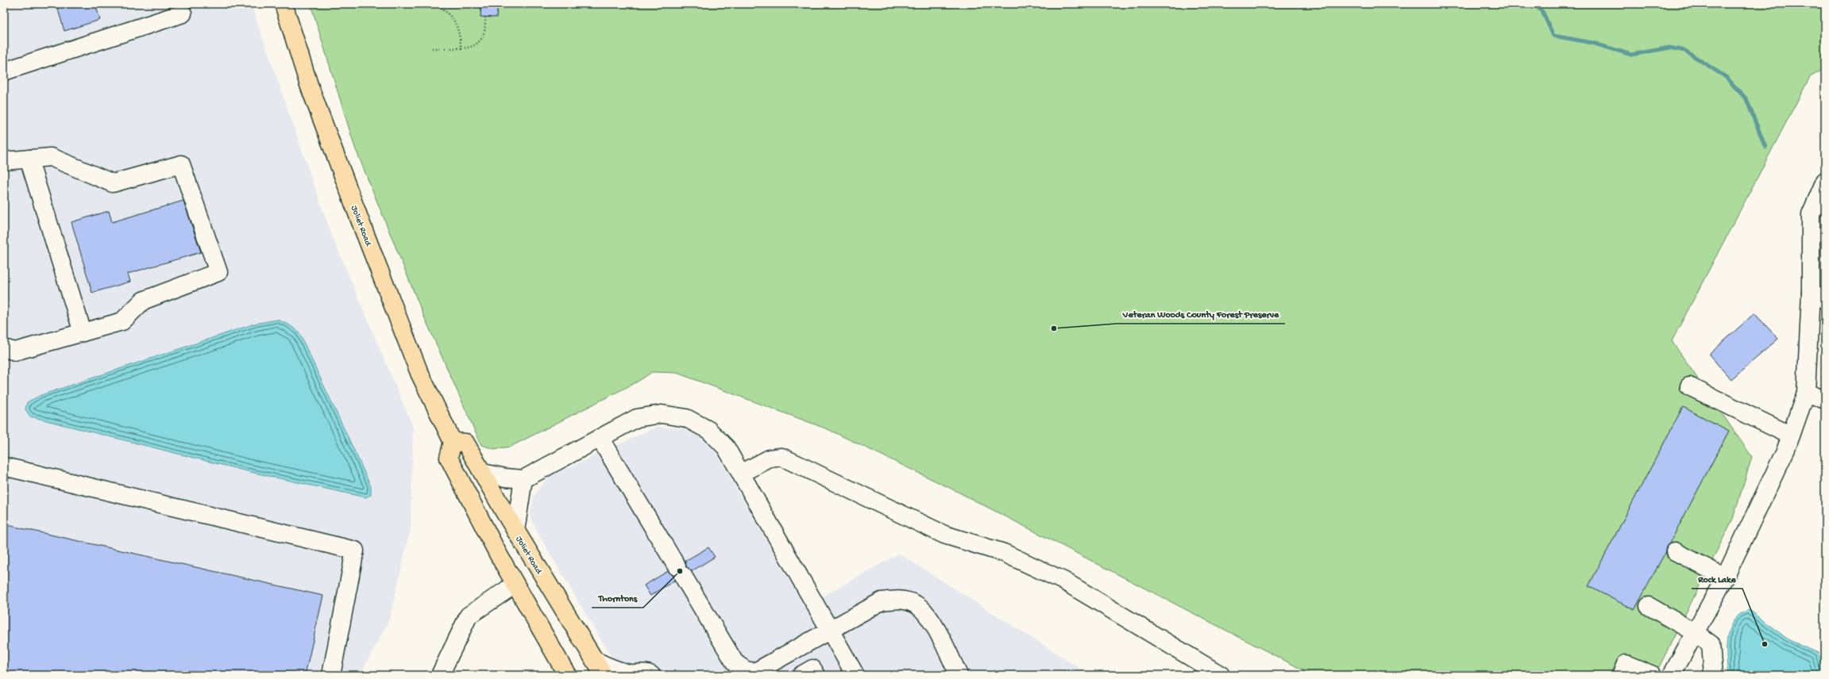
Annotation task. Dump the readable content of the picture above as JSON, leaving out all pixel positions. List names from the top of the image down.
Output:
{
  "streets": {
    "main road": ["Joliet Road"]
  },
  "places": ["Veteran Woods County Forest Preserve", "Thorntons", "Rock Lake"]
}
